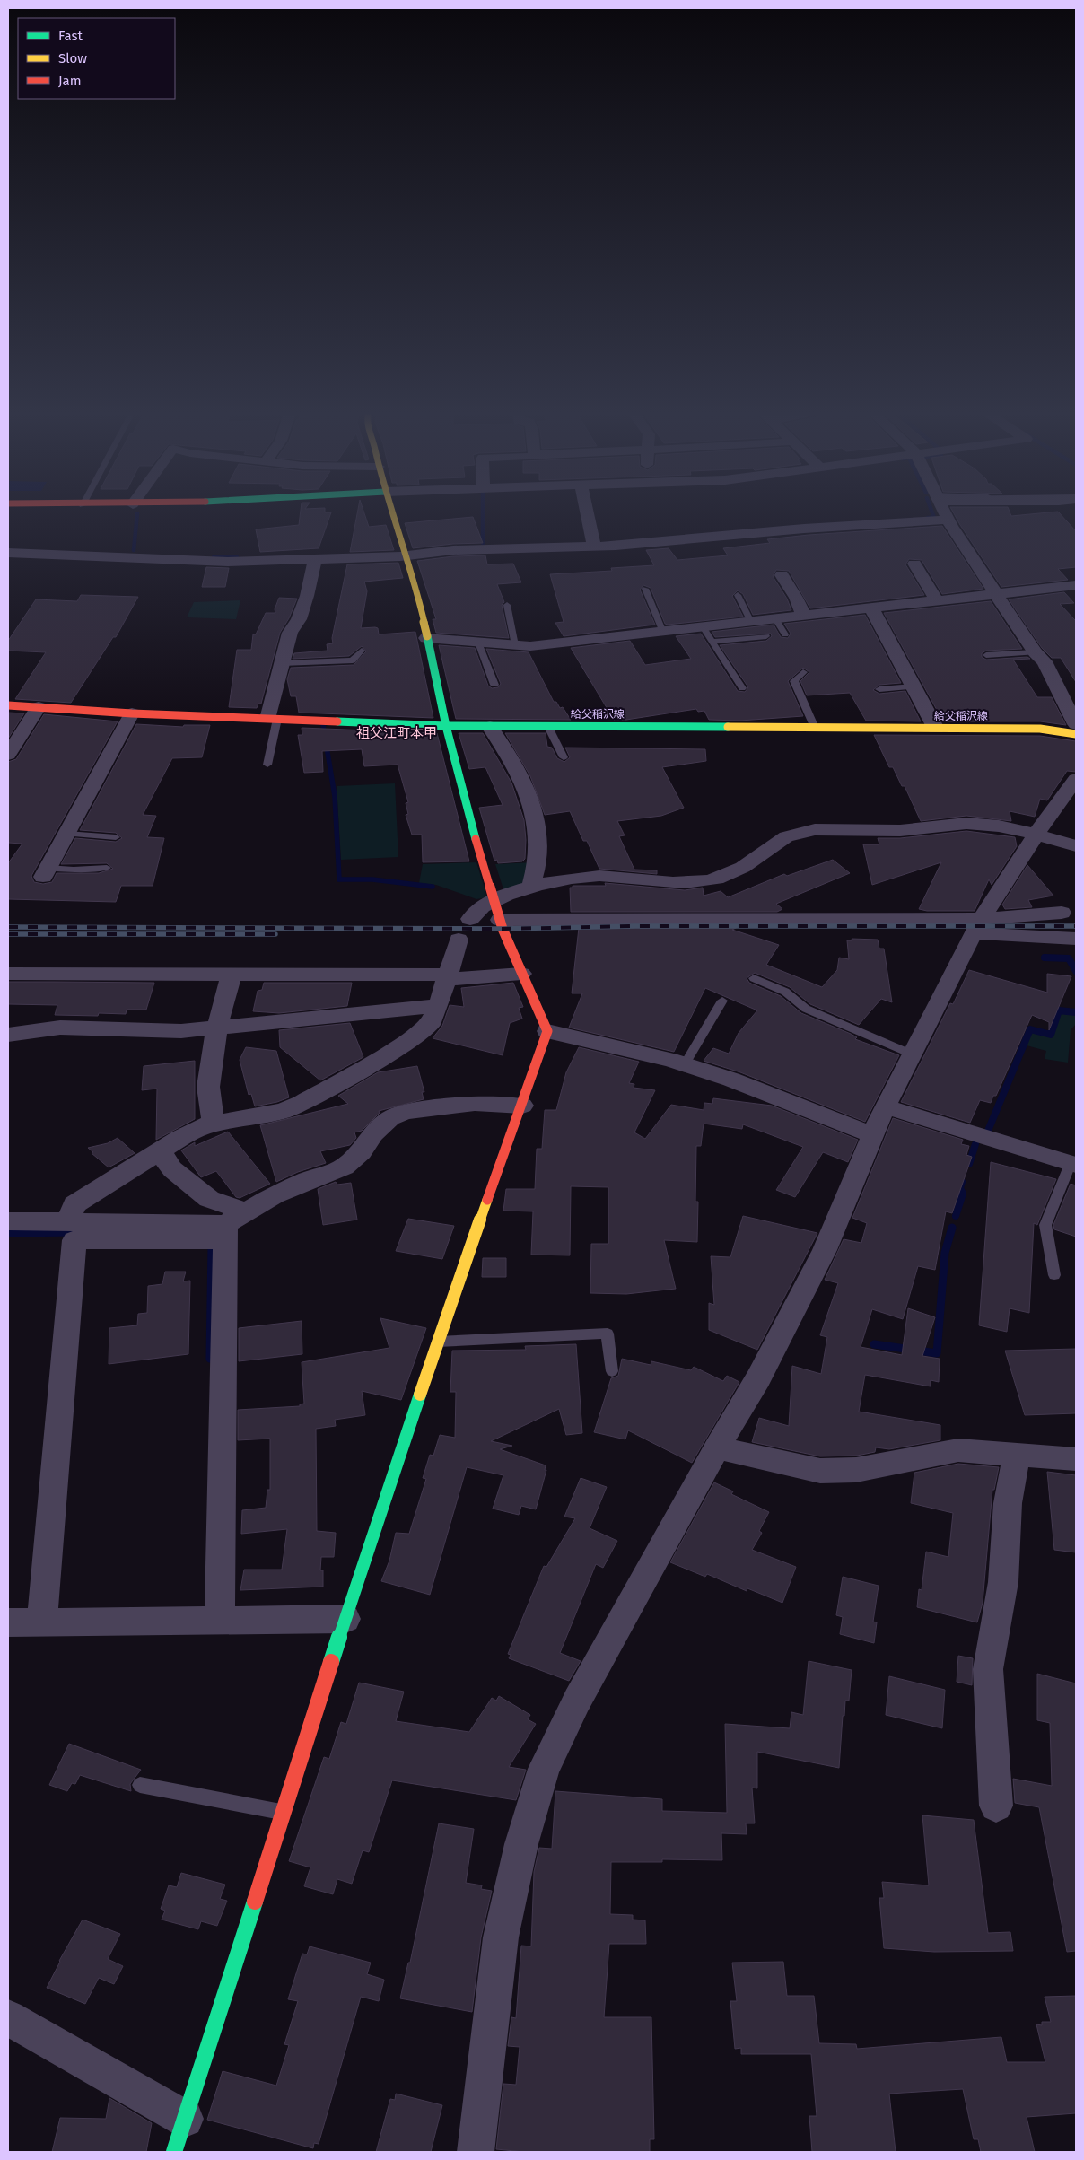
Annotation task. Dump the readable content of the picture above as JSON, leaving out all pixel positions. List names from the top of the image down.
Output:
{
  "streets": {
    "street": ["給父稲沢線"]
  },
  "districts": ["祖父江町本甲"],
  "legend": ["Fast", "Slow", "Jam"]
}
